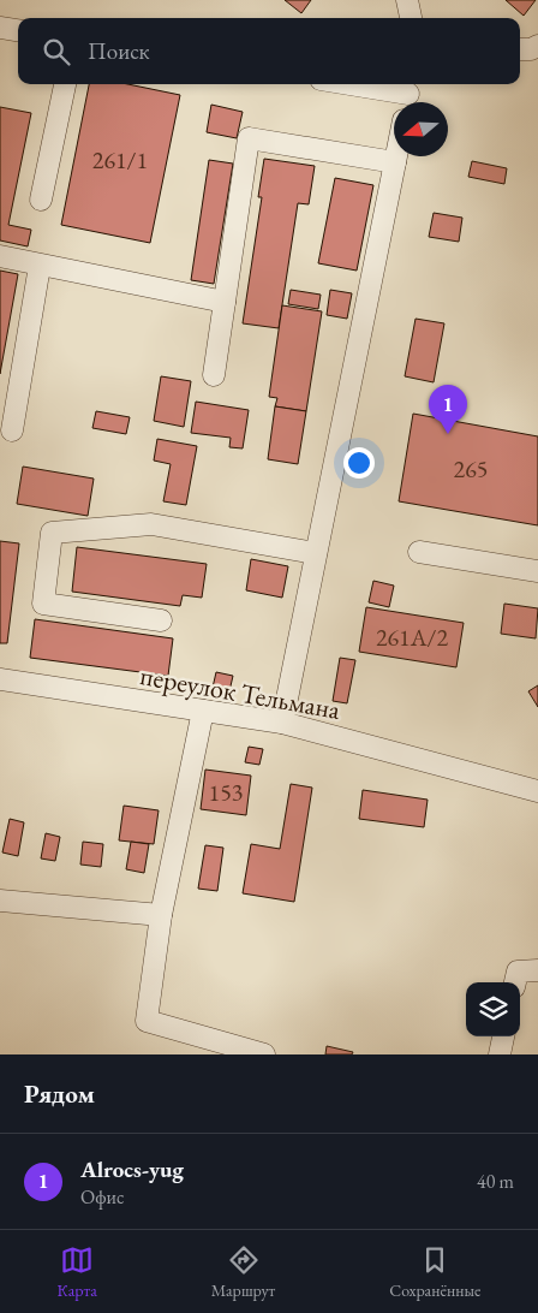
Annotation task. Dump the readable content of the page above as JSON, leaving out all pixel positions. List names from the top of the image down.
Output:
{
  "streets": {
    "street": ["переулок Тельмана"]
  },
  "house_numbers": [
    "261/1",
    "265",
    "261А/2",
    "153"
  ],
  "north": "left",
  "page": {
    "search": "Поиск",
    "pins": "1",
    "heading": "Рядом",
    "list": [
      {
        "mark": "1",
        "name": "Alrocs-yug",
        "note": "Офис",
        "value": "40 m"
      }
    ],
    "nav": ["Карта", "Маршрут", "Сохранённые"]
  }
}
